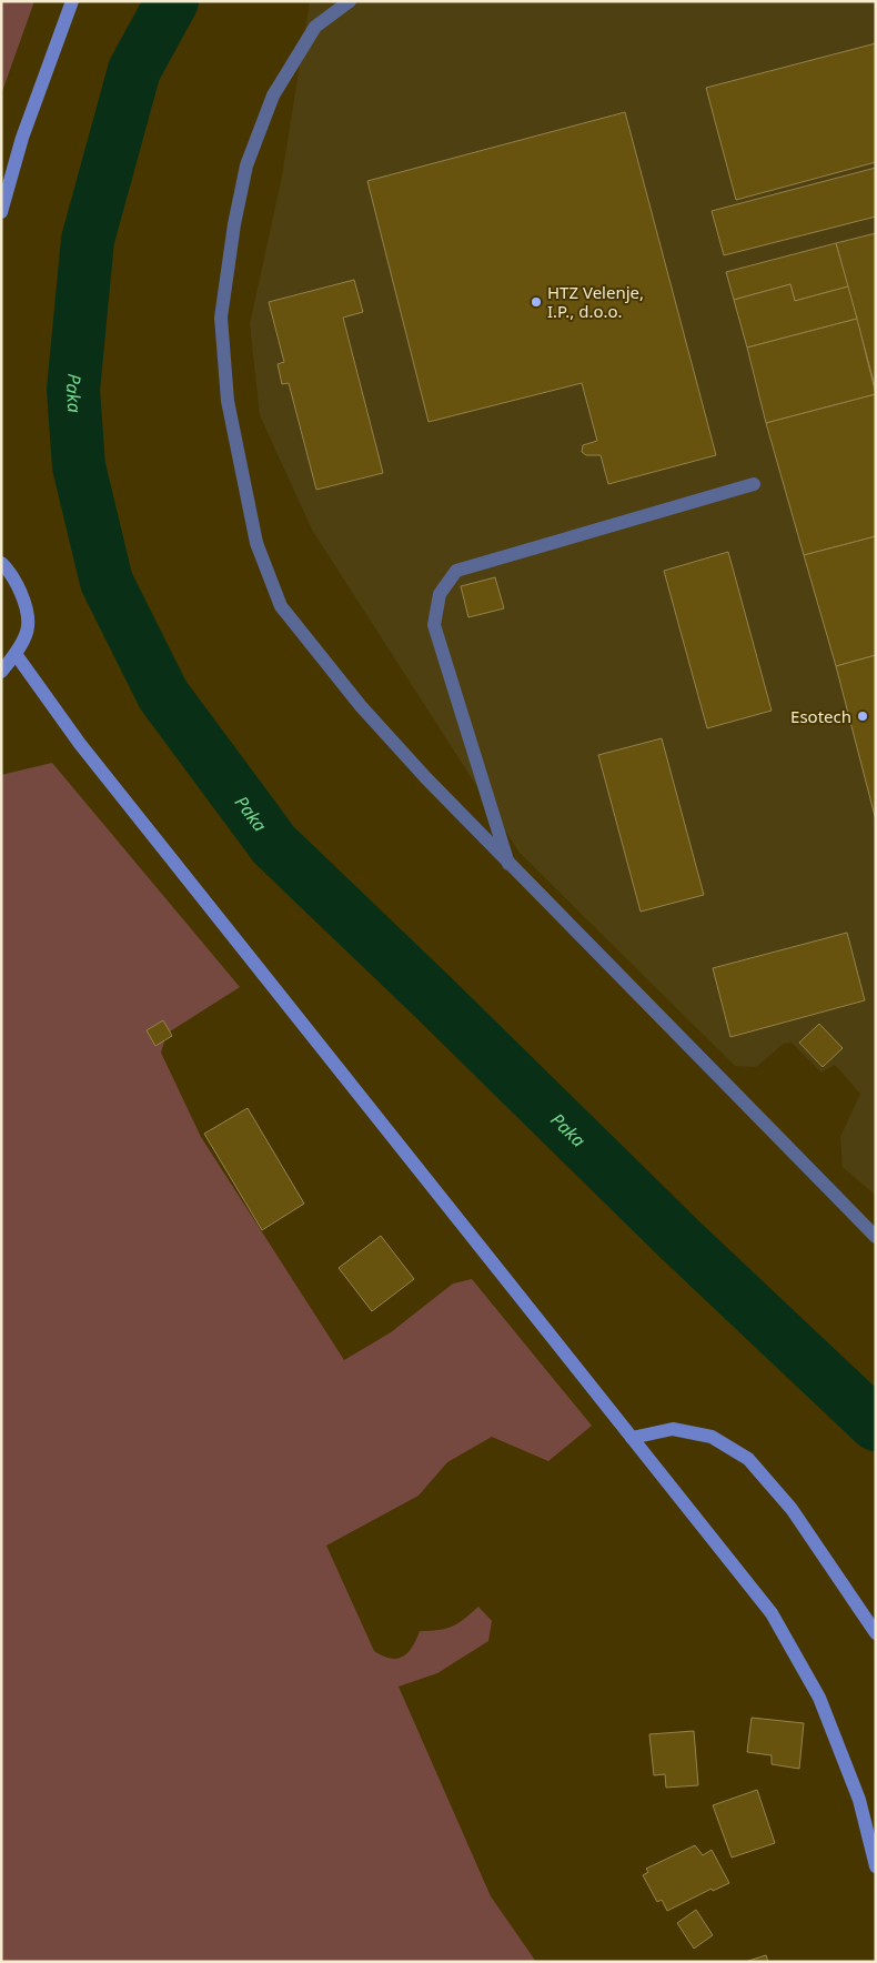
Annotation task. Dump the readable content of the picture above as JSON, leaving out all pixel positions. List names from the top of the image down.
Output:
{
  "water": ["Paka"],
  "places": ["HTZ Velenje, I.P., d.o.o.", "Esotech"]
}
